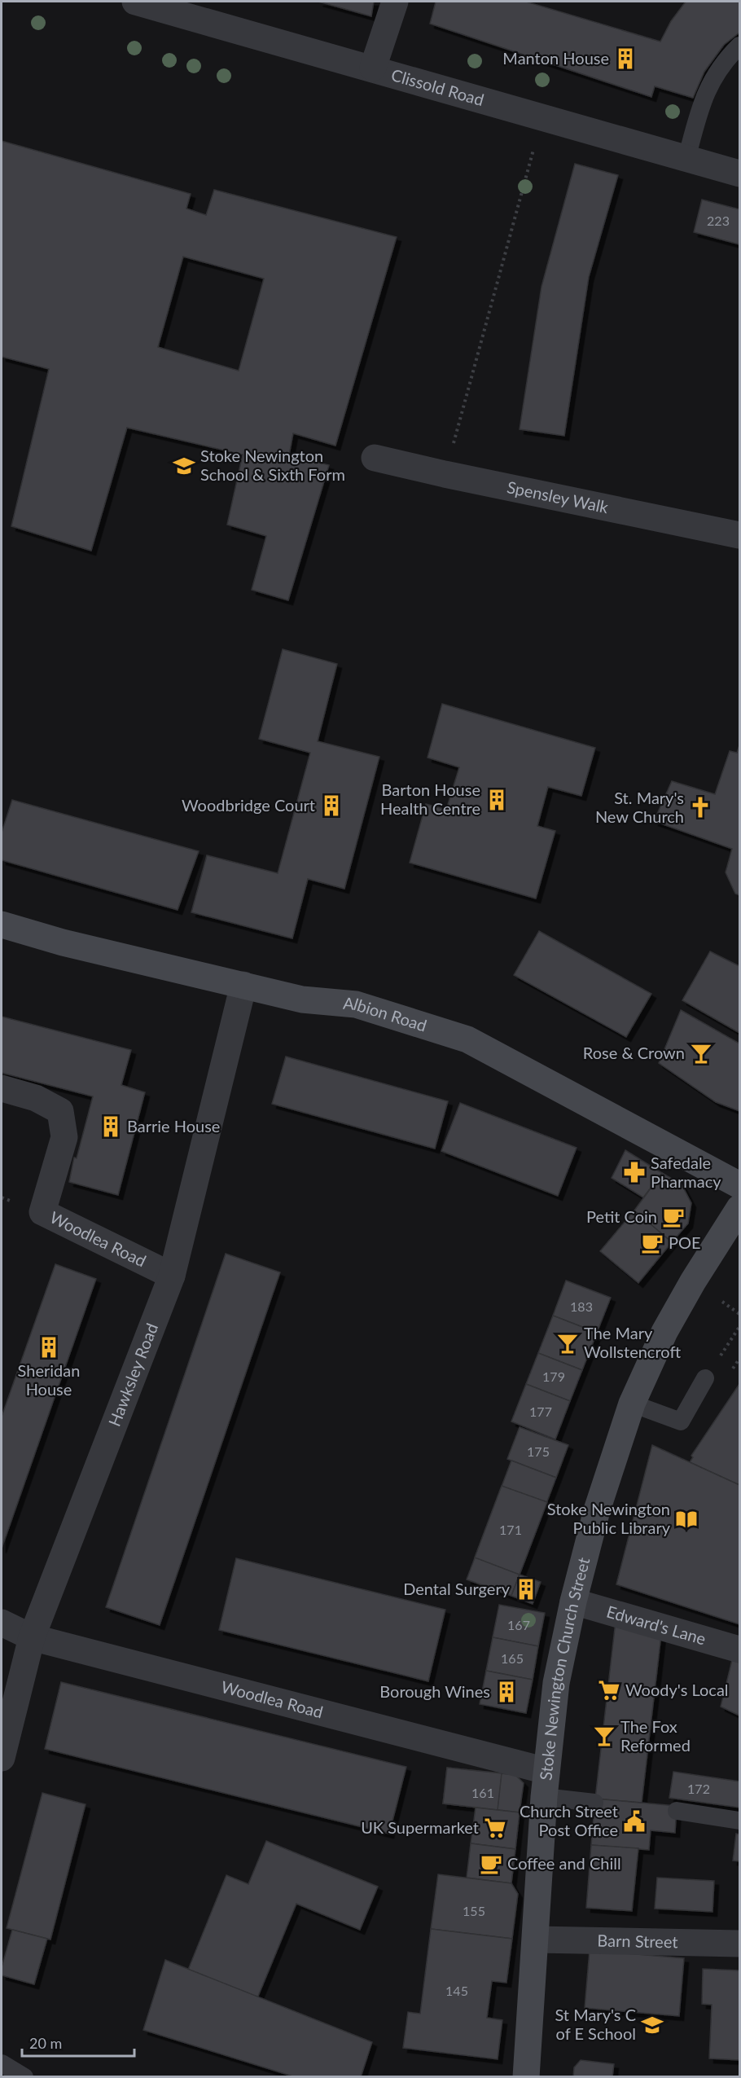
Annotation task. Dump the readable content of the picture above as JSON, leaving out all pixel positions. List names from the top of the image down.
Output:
{
  "streets": {
    "main road": ["Albion Road", "Stoke Newington Church Street"],
    "street": [
      "Clissold Road",
      "Spensley Walk",
      "Woodlea Road",
      "Hawksley Road",
      "Edward's Lane",
      "Barn Street"
    ]
  },
  "crossings": [
    ["Albion Road", "Hawksley Road"],
    ["Woodlea Road", "Hawksley Road"],
    ["Woodlea Road", "Stoke Newington Church Street"],
    ["Edward's Lane", "Stoke Newington Church Street"],
    ["Stoke Newington Church Street", "Barn Street"]
  ],
  "places": {
    "building": [
      "Manton House",
      "Barton House Health Centre",
      "Woodbridge Court",
      "Barrie House",
      "Sheridan House",
      "Dental Surgery",
      "Borough Wines"
    ],
    "school or university": ["Stoke Newington School & Sixth Form", "St Mary's C of E School"],
    "church": ["St. Mary's New Church"],
    "bar": ["Rose & Crown", "The Mary Wollstencroft", "The Fox Reformed"],
    "pharmacy": ["Safedale Pharmacy"],
    "cafe": ["Petit Coin", "POE", "Coffee and Chill"],
    "library": ["Stoke Newington Public Library"],
    "supermarket": ["Woody's Local", "UK Supermarket"],
    "public building": ["Church Street Post Office"]
  },
  "house_numbers": [
    "223",
    "183",
    "179",
    "177",
    "175",
    "171",
    "167",
    "165",
    "172",
    "161",
    "155",
    "145"
  ],
  "scale_bar": "20 m"
}
